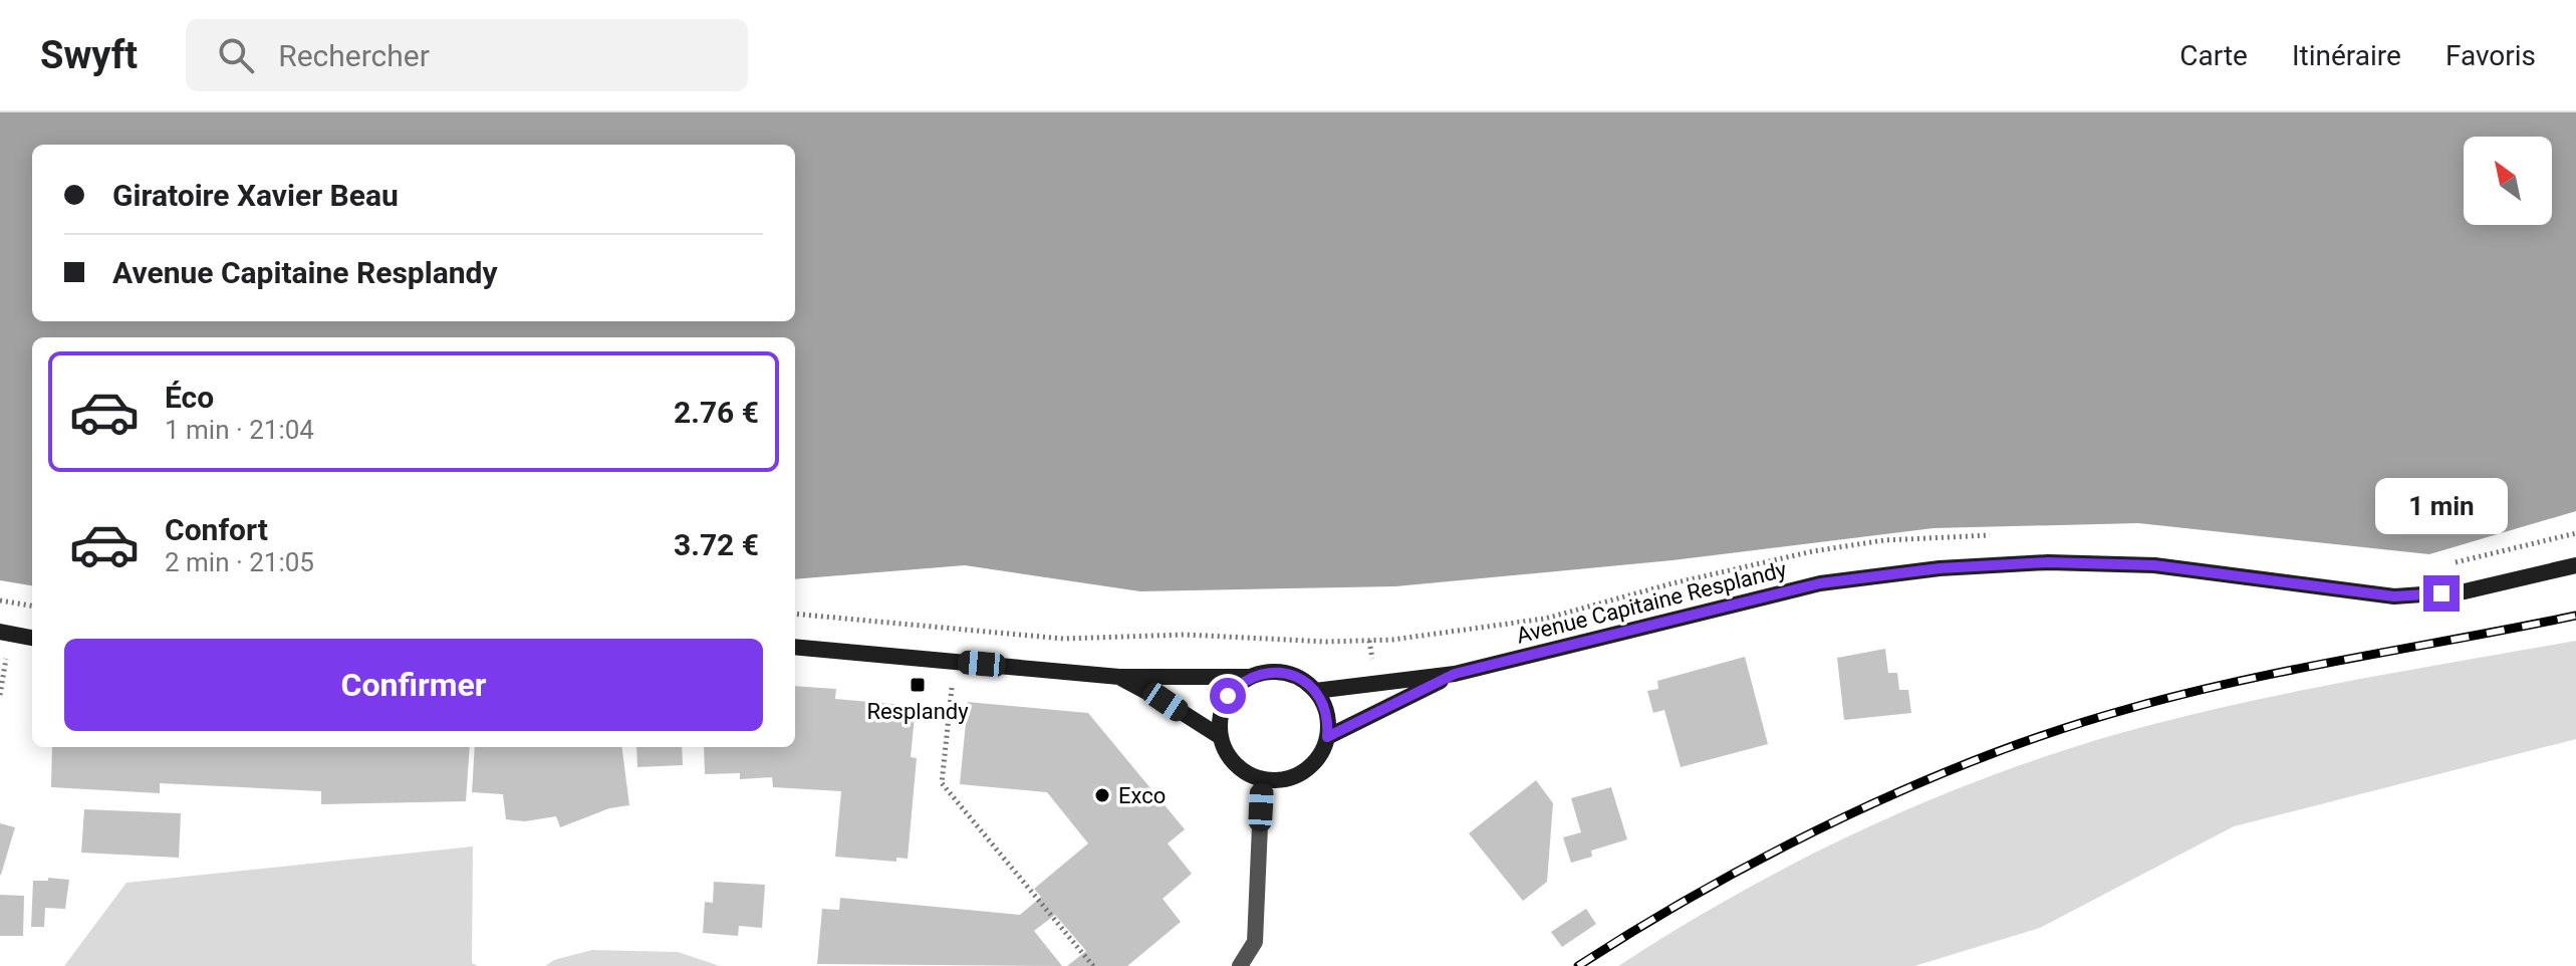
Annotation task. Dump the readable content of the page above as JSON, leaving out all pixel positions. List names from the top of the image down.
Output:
{
  "streets": {
    "main road": ["Avenue Capitaine Resplandy"]
  },
  "places": {
    "transit": ["Resplandy"],
    "other": ["Exco"]
  },
  "north": "top left",
  "page": {
    "header": "Swyft",
    "search": "Rechercher",
    "nav": ["Carte", "Itinéraire", "Favoris"],
    "banner": ["Giratoire Xavier Beau", "Avenue Capitaine Resplandy"],
    "list": [
      {
        "name": "Éco",
        "note": "1 min · 21:04",
        "value": "2.76 €"
      },
      {
        "name": "Confort",
        "note": "2 min · 21:05",
        "value": "3.72 €"
      }
    ],
    "bubble": "1 min",
    "buttons": "Confirmer"
  }
}
